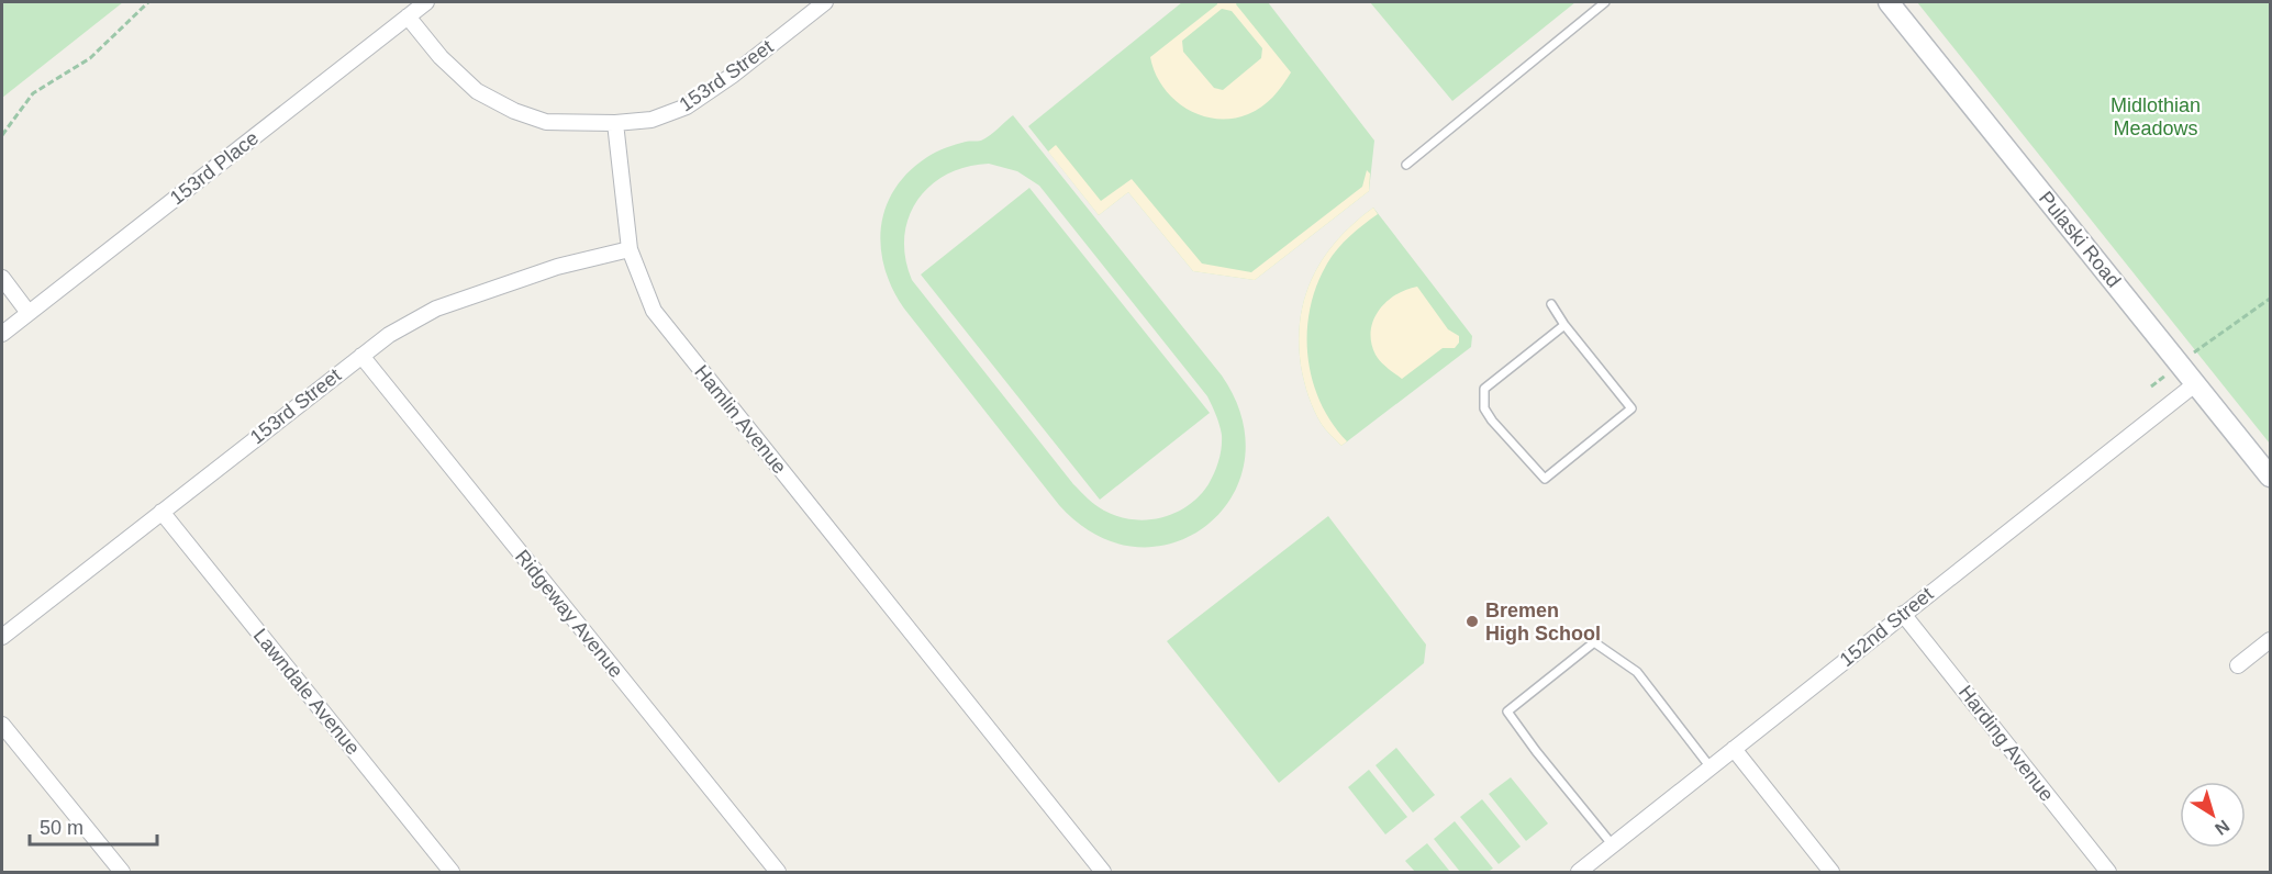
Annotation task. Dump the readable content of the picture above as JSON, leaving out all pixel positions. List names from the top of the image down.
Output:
{
  "streets": {
    "main road": ["Pulaski Road"],
    "street": [
      "153rd Street",
      "153rd Place",
      "Hamlin Avenue",
      "Ridgeway Avenue",
      "152nd Street",
      "Lawndale Avenue",
      "Harding Avenue"
    ]
  },
  "crossings": [
    ["153rd Street", "Hamlin Avenue"],
    ["153rd Street", "Ridgeway Avenue"],
    ["153rd Street", "Lawndale Avenue"],
    ["Pulaski Road", "152nd Street"],
    ["152nd Street", "Harding Avenue"]
  ],
  "parks": ["Midlothian Meadows"],
  "places": ["Bremen High School"],
  "scale_bar": "50 m",
  "north": "bottom right"
}
